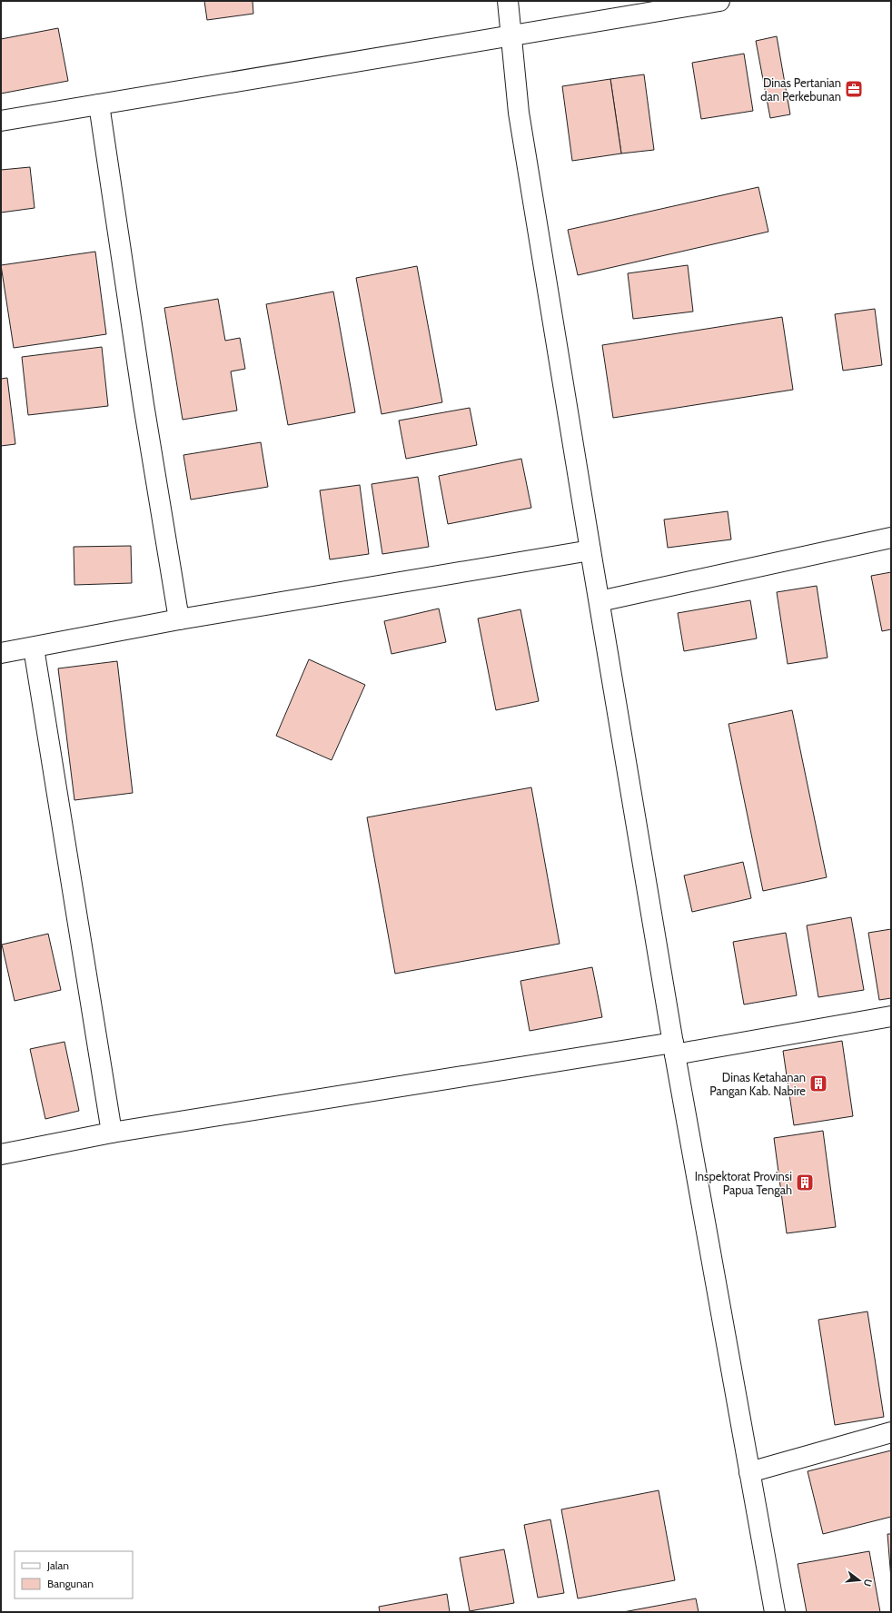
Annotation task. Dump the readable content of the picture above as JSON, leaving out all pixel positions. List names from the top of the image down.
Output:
{
  "places": {
    "office": ["Dinas Pertanian dan Perkebunan"],
    "building": ["Dinas Ketahanan Pangan Kab. Nabire", "Inspektorat Provinsi Papua Tengah"]
  },
  "legend": ["Jalan", "Bangunan"],
  "north": "right"
}
